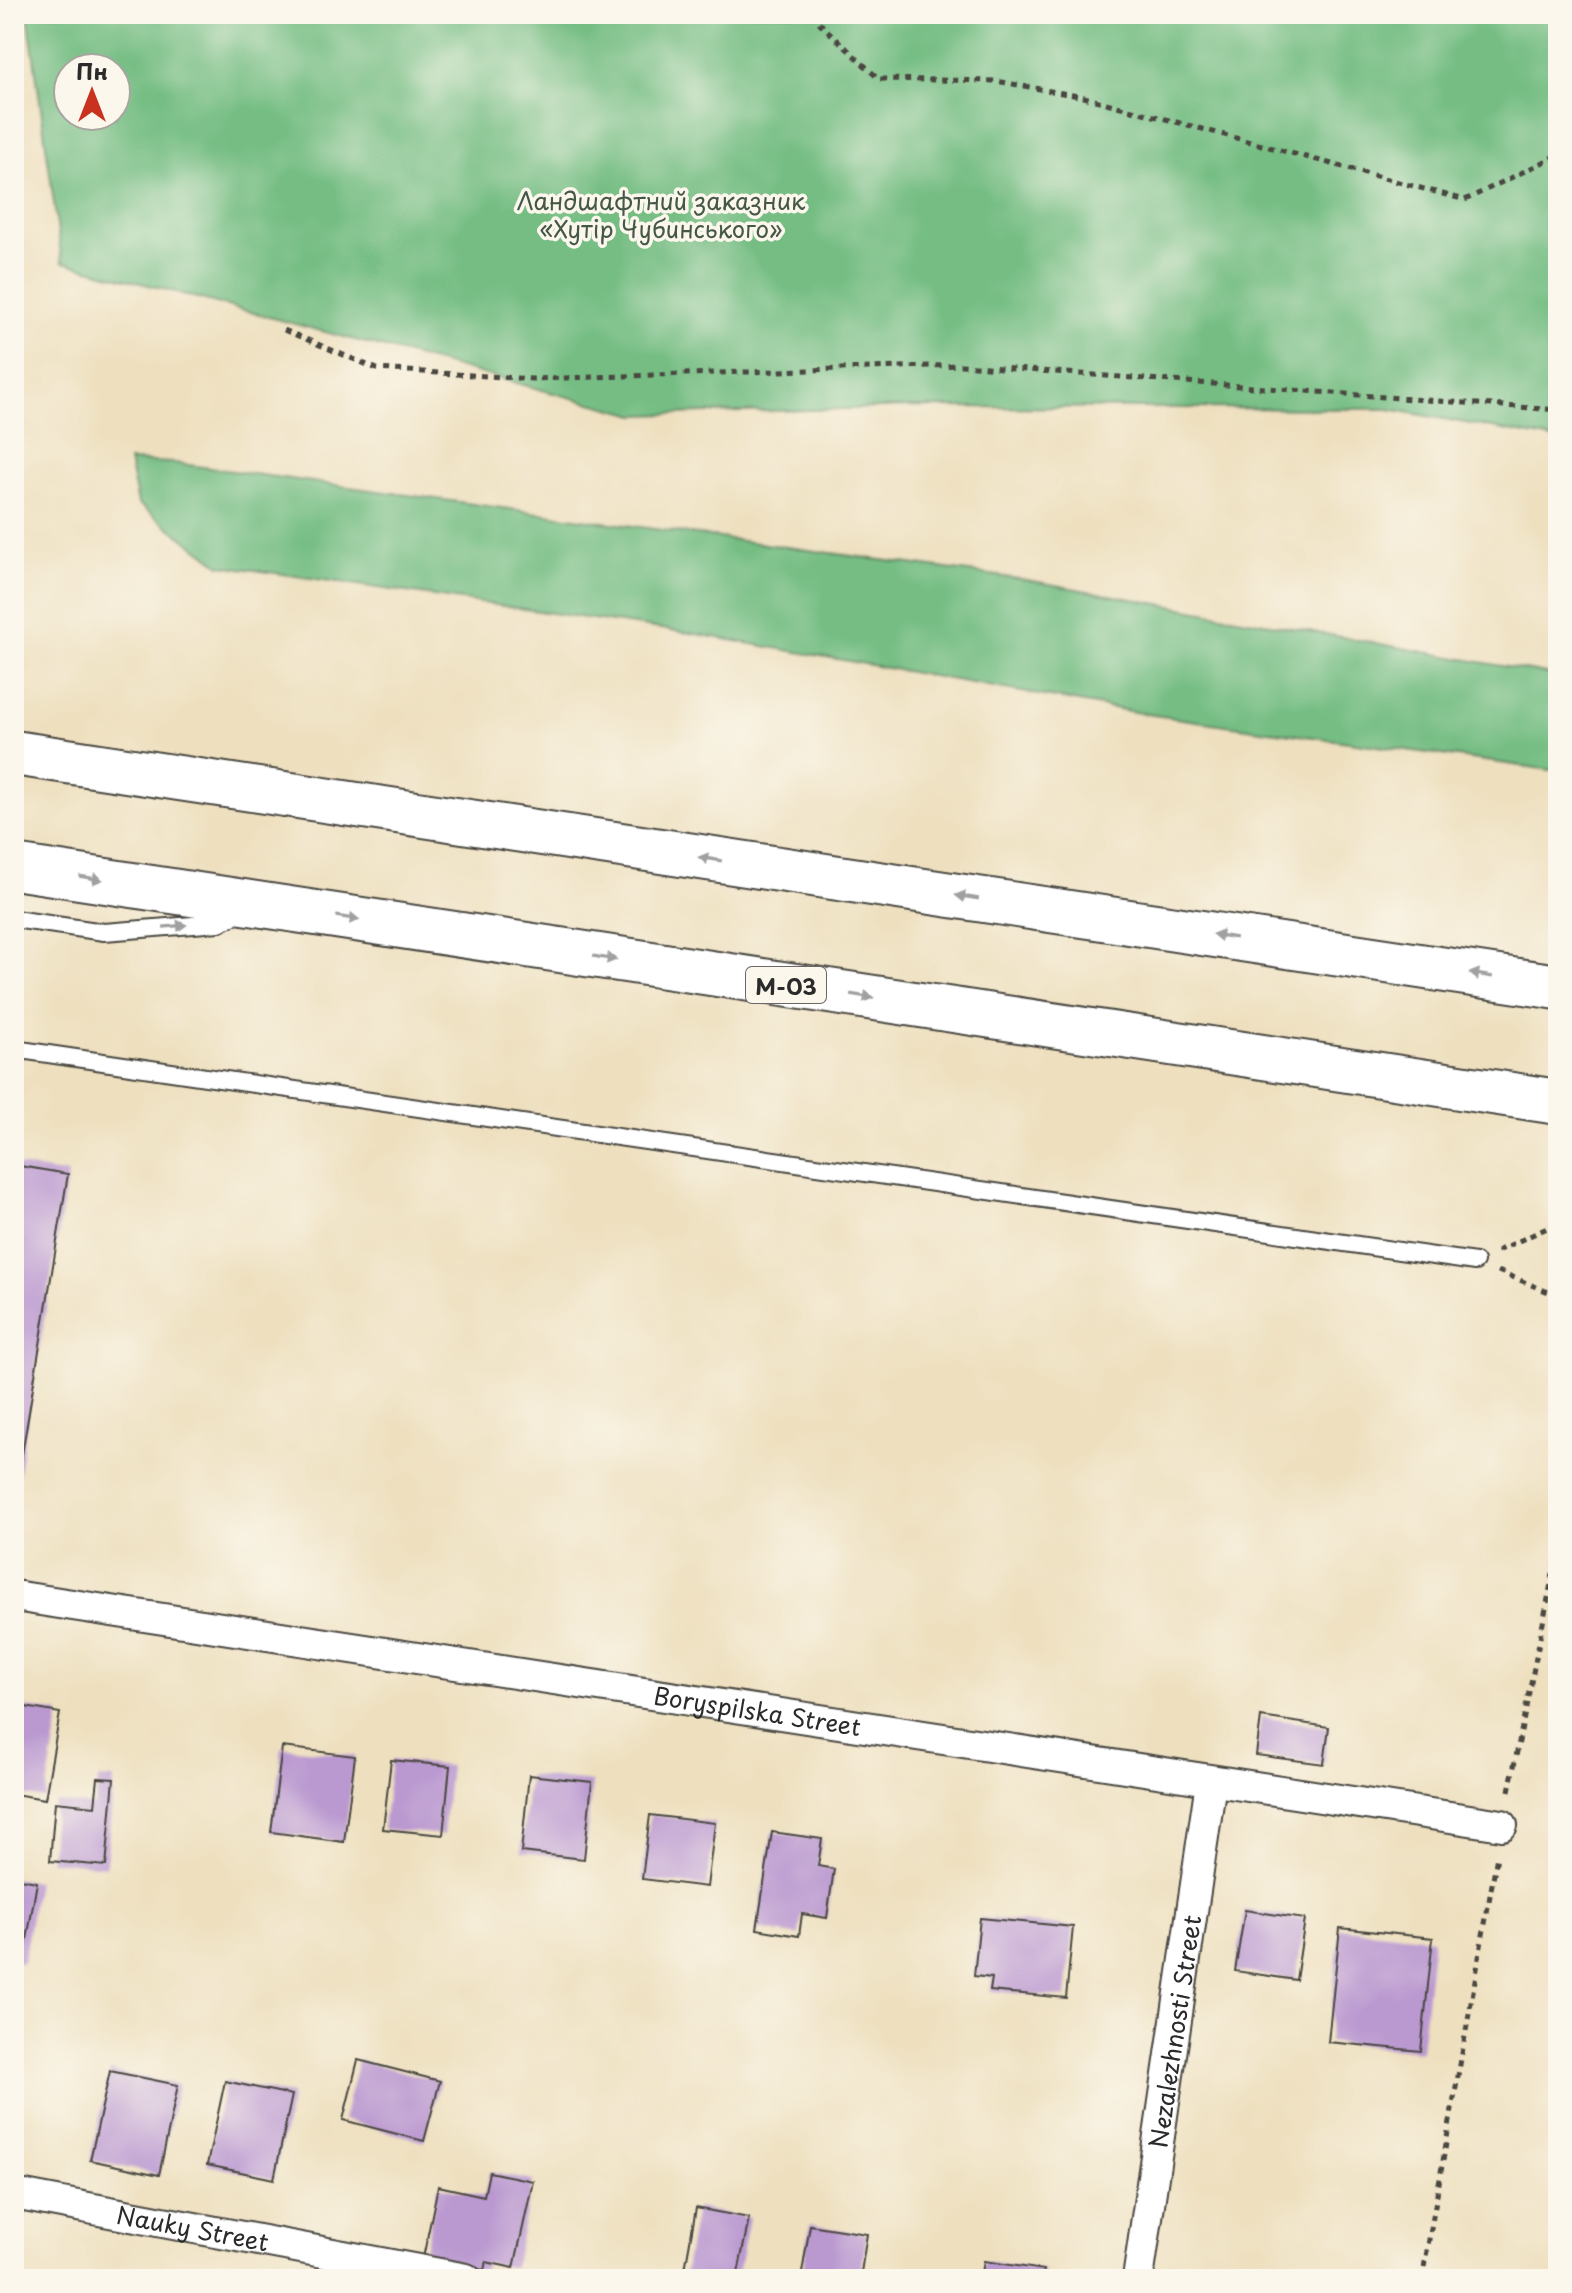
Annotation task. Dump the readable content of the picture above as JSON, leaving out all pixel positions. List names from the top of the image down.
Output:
{
  "streets": {
    "highway": ["М-03"],
    "street": ["Boryspilska Street", "Nezalezhnosti Street", "Nauky Street"]
  },
  "crossings": [
    ["Boryspilska Street", "Nezalezhnosti Street"]
  ],
  "parks": ["Ландшафтний заказник «Хутір Чубинського»"],
  "north": "top"
}
